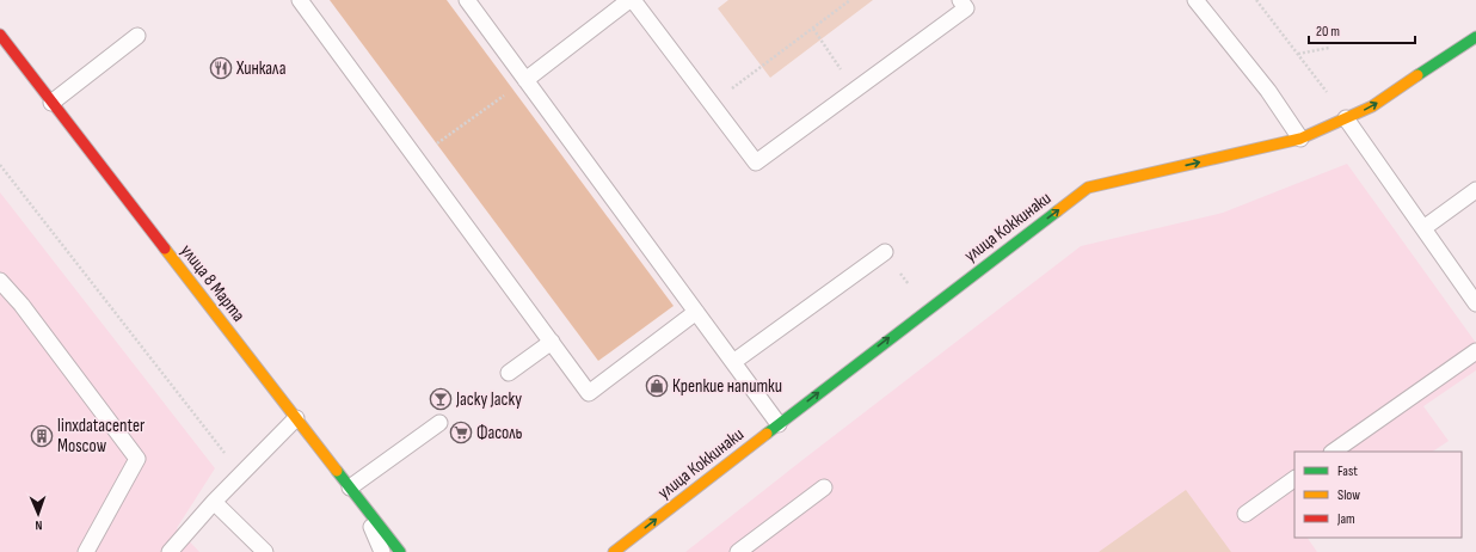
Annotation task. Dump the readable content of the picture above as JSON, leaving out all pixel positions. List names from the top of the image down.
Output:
{
  "streets": {
    "street": ["улица Коккинаки", "улица 8 Марта"]
  },
  "one_way": ["улица Коккинаки"],
  "places": {
    "restaurant": ["Хинкала"],
    "shop": ["Крепкие напитки"],
    "bar": ["Jacky Jacky"],
    "supermarket": ["Фасоль"],
    "building": ["linxdatacenter Moscow"]
  },
  "legend": ["Fast", "Slow", "Jam"],
  "scale_bar": "20 m",
  "north": "bottom"
}
